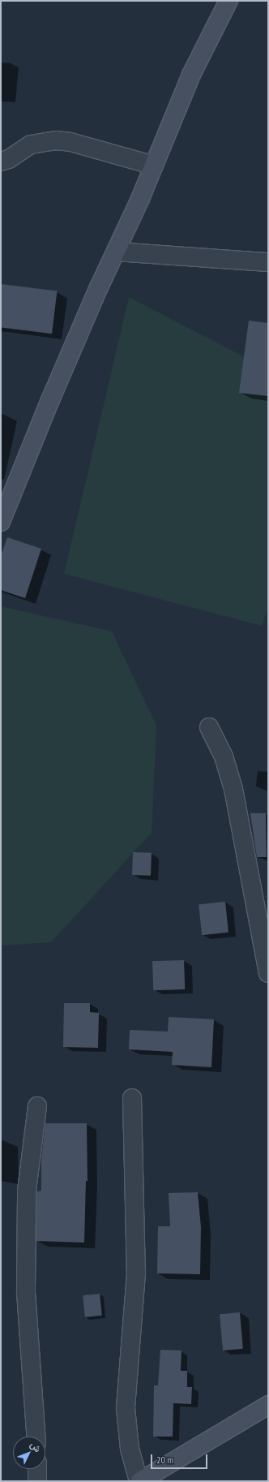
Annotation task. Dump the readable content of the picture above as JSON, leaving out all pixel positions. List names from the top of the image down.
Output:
{
  "scale_bar": "20 m",
  "north": "top right"
}
